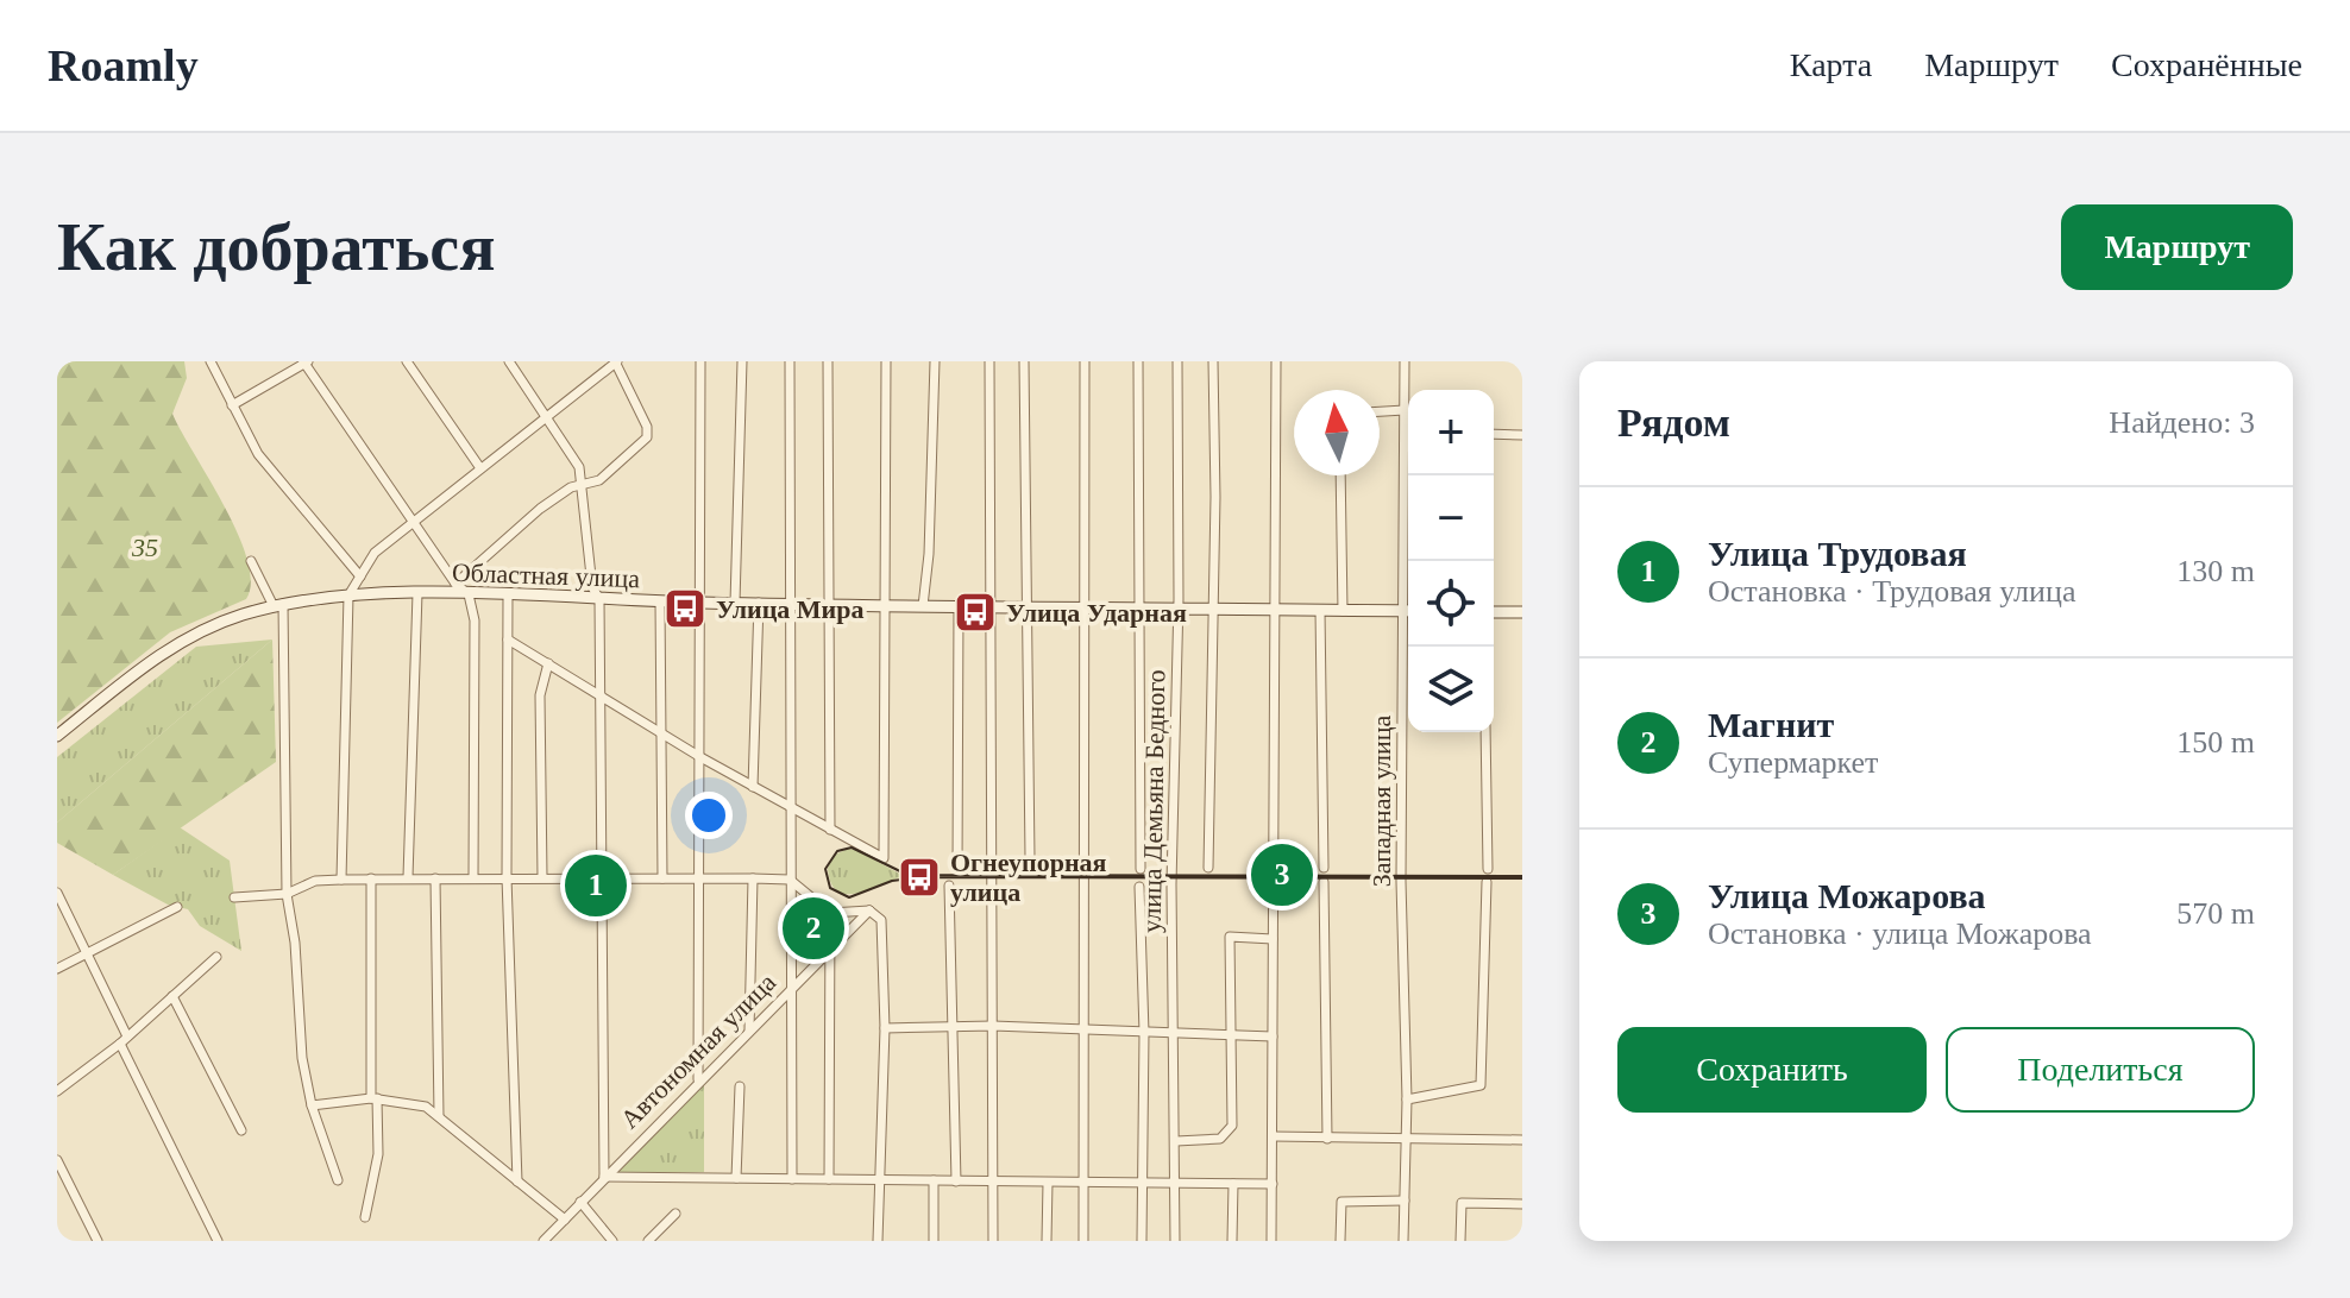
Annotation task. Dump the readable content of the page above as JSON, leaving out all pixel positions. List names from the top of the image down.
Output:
{
  "streets": {
    "main road": ["Областная улица"],
    "street": ["улица Демьяна Бедного", "Западная улица", "Автономная улица"]
  },
  "crossings": [
    ["Областная улица", "улица Демьяна Бедного"]
  ],
  "parks": ["35"],
  "places": {
    "bus stop": ["Улица Мира", "Улица Ударная", "Огнеупорная улица"]
  },
  "north": "top",
  "page": {
    "header": "Roamly",
    "nav": ["Карта", "Маршрут", "Сохранённые"],
    "buttons": [
      "Маршрут",
      ["Сохранить", "Поделиться"]
    ],
    "title": "Как добраться",
    "heading": ["Рядом", "Найдено: 3"],
    "map_buttons": ["+", "−"],
    "list": [
      {
        "mark": "1",
        "name": "Улица Трудовая",
        "note": "Остановка · Трудовая улица",
        "value": "130 m"
      },
      {
        "mark": "2",
        "name": "Магнит",
        "note": "Супермаркет",
        "value": "150 m"
      },
      {
        "mark": "3",
        "name": "Улица Можарова",
        "note": "Остановка · улица Можарова",
        "value": "570 m"
      }
    ],
    "pins": ["3", "1", "2"]
  }
}
